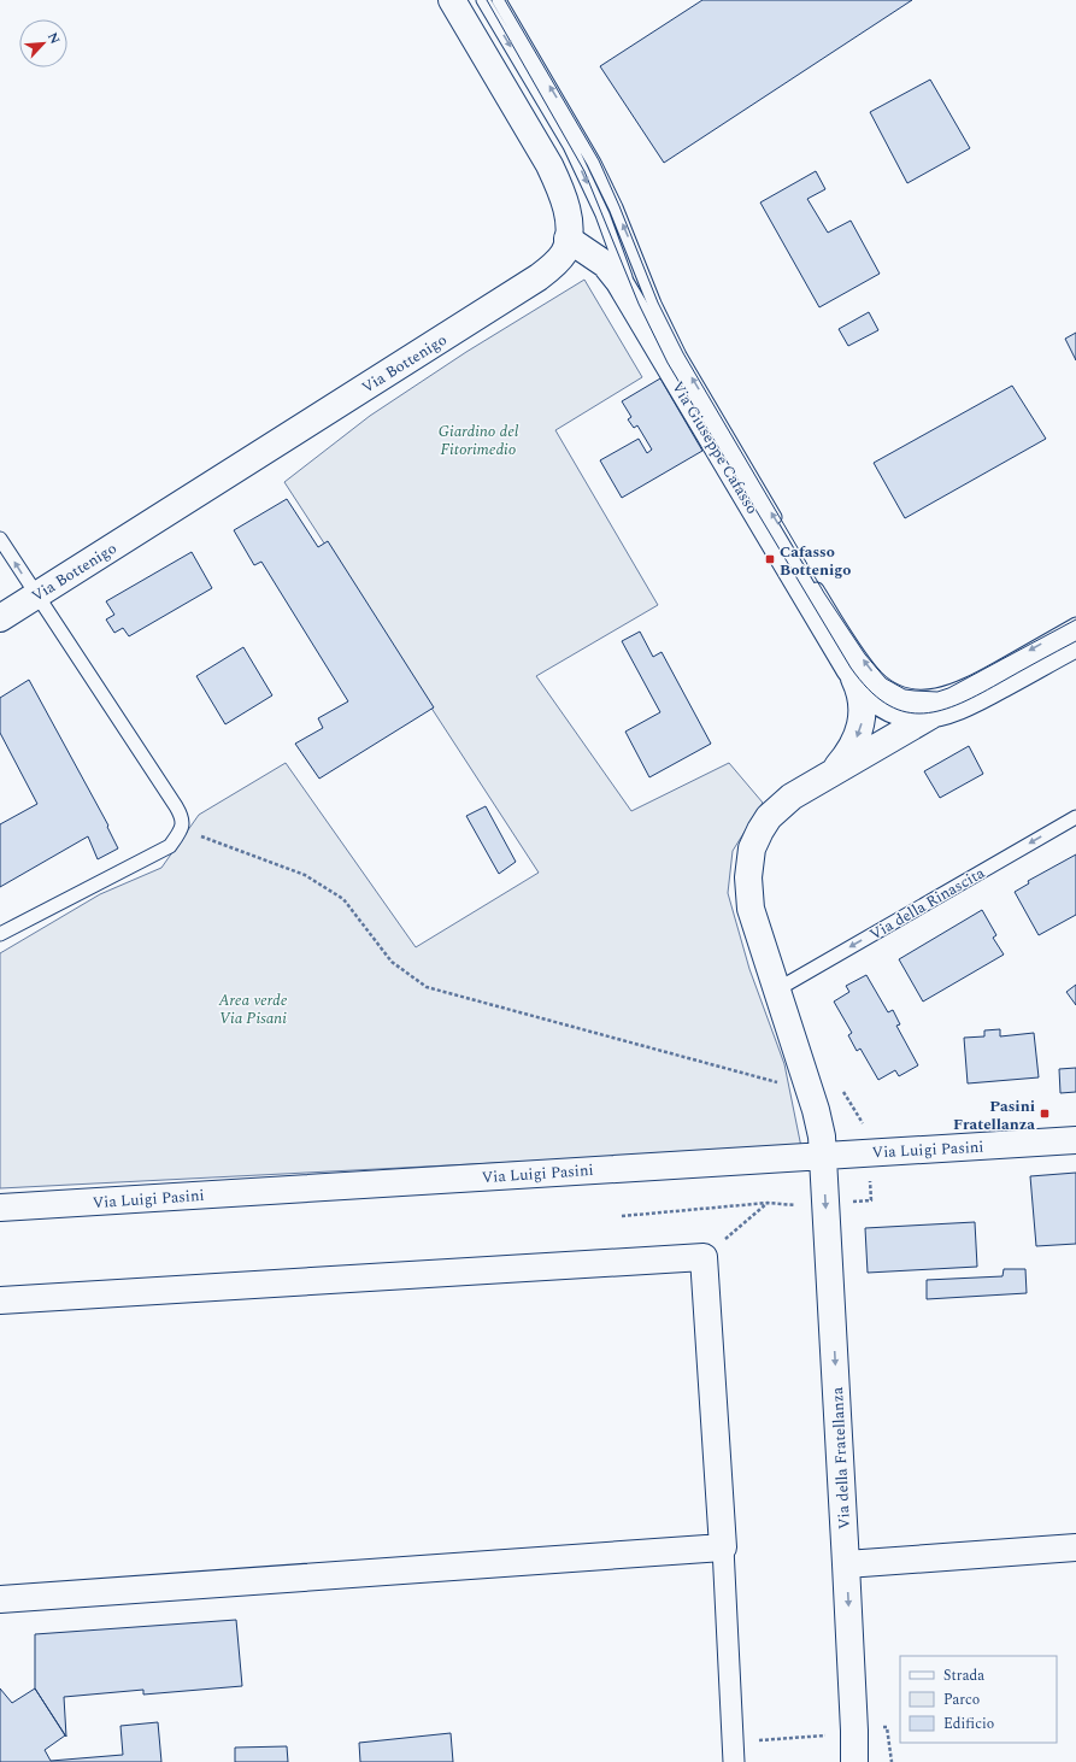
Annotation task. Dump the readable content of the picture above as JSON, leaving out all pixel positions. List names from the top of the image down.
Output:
{
  "streets": {
    "street": [
      "Via Bottenigo",
      "Via Giuseppe Cafasso",
      "Via Luigi Pasini",
      "Via della Fratellanza"
    ],
    "lane": ["Via della Rinascita"]
  },
  "crossings": [
    ["Via Bottenigo", "Via Giuseppe Cafasso"],
    ["Via Luigi Pasini", "Via della Fratellanza"]
  ],
  "one_way": ["Via della Rinascita"],
  "parks": ["Giardino del Fitorimedio", "Area verde Via Pisani"],
  "places": {
    "transit": ["Cafasso Bottenigo", "Pasini Fratellanza"]
  },
  "legend": ["Strada", "Parco", "Edificio"],
  "north": "top right"
}
